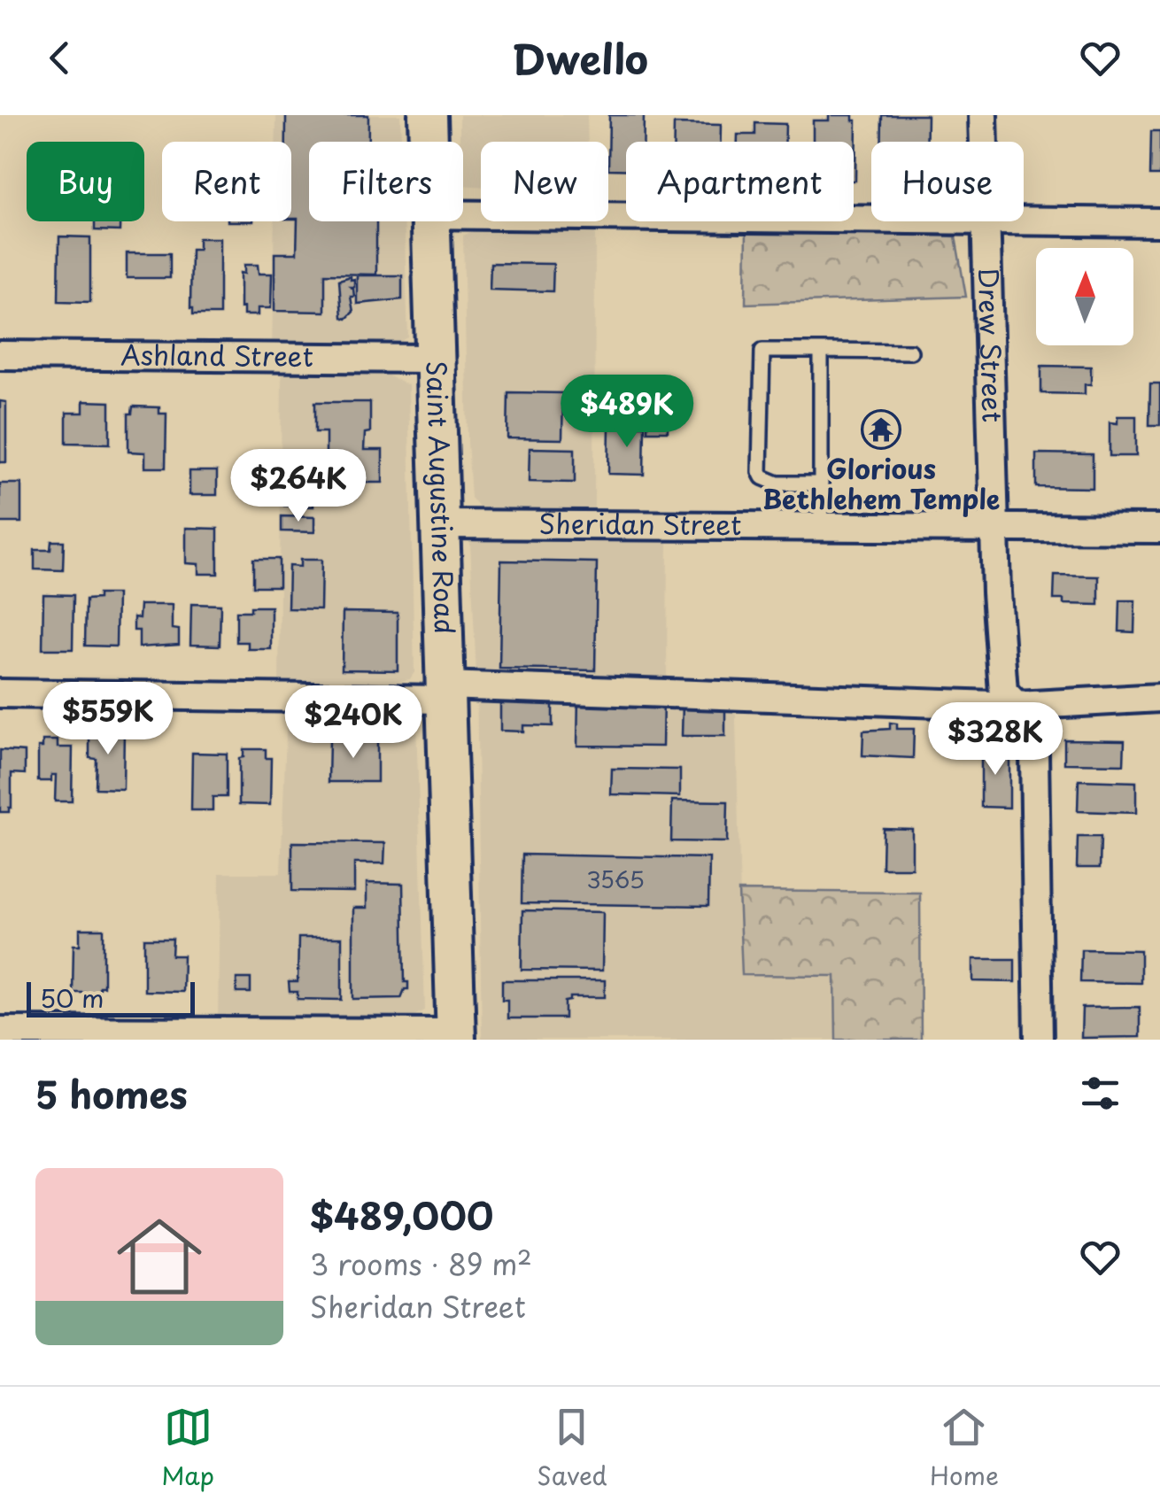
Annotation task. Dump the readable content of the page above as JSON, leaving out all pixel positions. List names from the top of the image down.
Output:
{
  "streets": {
    "main road": ["Saint Augustine Road"],
    "street": ["Drew Street", "Ashland Street", "Sheridan Street"]
  },
  "crossings": [
    ["Drew Street", "Sheridan Street"],
    ["Ashland Street", "Saint Augustine Road"],
    ["Saint Augustine Road", "Sheridan Street"]
  ],
  "places": {
    "temple": ["Glorious Bethlehem Temple"]
  },
  "house_numbers": ["3565"],
  "scale_bar": "50 m",
  "north": "top",
  "page": {
    "header": "Dwello",
    "chip": [
      "Buy",
      "Rent",
      "Filters",
      "New",
      "Apartment",
      "House"
    ],
    "price": [
      "$489K",
      "$264K",
      "$559K",
      "$240K",
      "$328K"
    ],
    "scale": "50 m",
    "heading": "5 homes",
    "list": [
      {
        "name": "$489,000",
        "note": "3 rooms · 89 m² · Sheridan Street"
      }
    ],
    "tabs": ["Map", "Saved", "Home"]
  }
}
